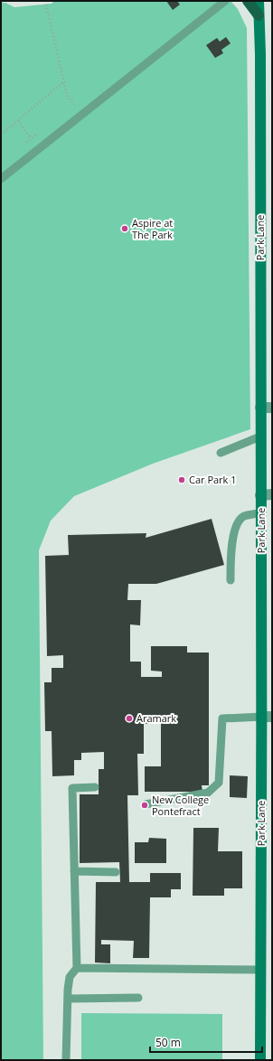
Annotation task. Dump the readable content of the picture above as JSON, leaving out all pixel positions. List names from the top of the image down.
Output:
{
  "streets": {
    "main road": ["Park Lane"]
  },
  "places": [
    "Aspire at The Park",
    "Car Park 1",
    "Aramark",
    "New College Pontefract"
  ],
  "scale_bar": "50 m"
}
